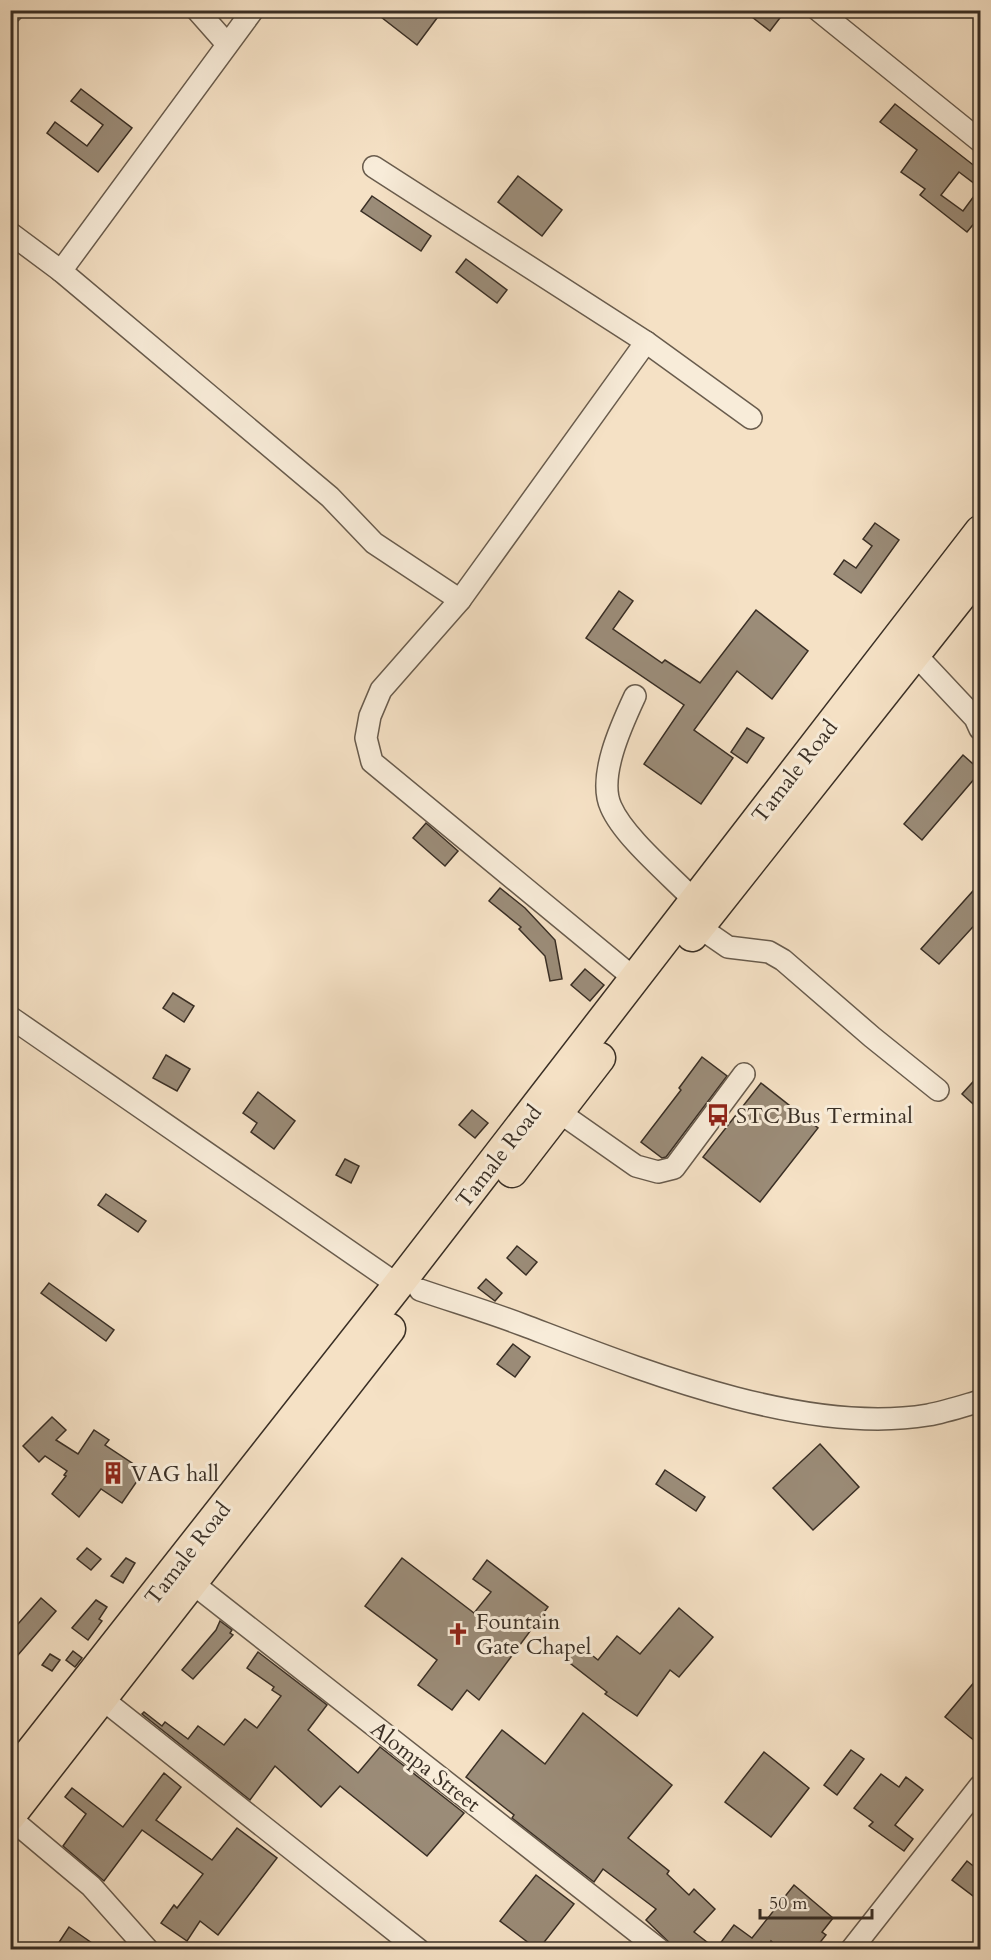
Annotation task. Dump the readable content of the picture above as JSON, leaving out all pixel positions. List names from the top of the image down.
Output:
{
  "streets": {
    "highway": ["Tamale Road"],
    "street": ["Alompa Street"]
  },
  "crossings": [
    ["Tamale Road", "Alompa Street"]
  ],
  "places": {
    "bus stop": ["STC Bus Terminal"],
    "building": ["VAG hall"],
    "church": ["Fountain Gate Chapel"]
  },
  "scale_bar": "50 m"
}
